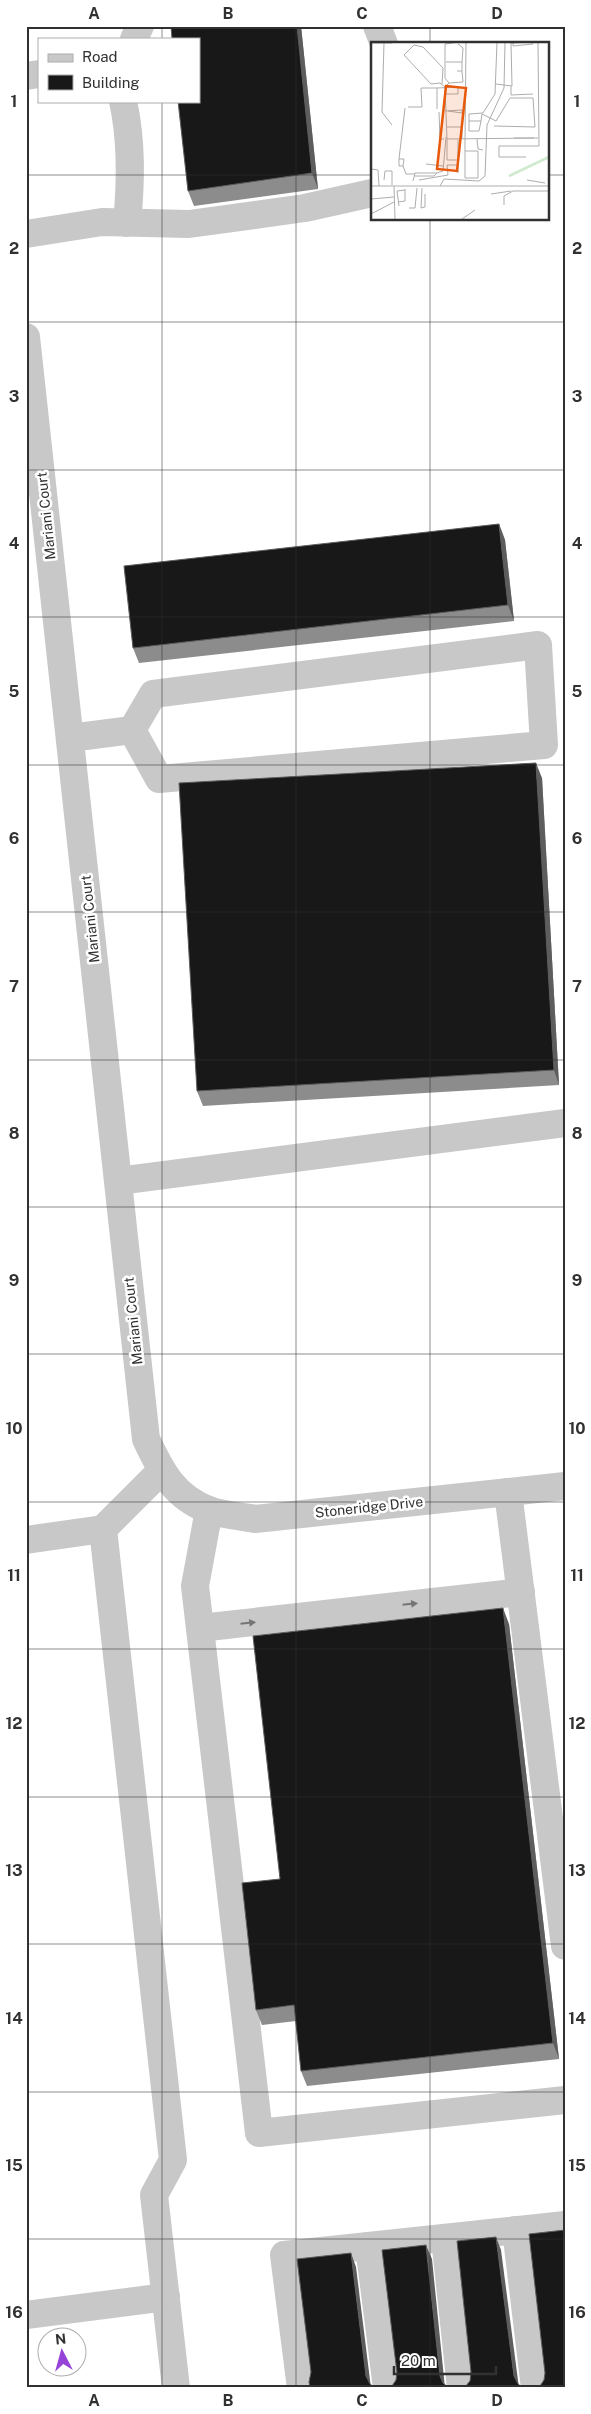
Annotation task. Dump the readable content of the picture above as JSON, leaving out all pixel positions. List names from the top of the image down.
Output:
{
  "streets": {
    "street": ["Mariani Court", "Stoneridge Drive"]
  },
  "crossings": [
    ["Mariani Court", "Stoneridge Drive"]
  ],
  "legend": ["Road", "Building"],
  "scale_bar": "20 m",
  "north": "top",
  "grid": {
    "columns": [
      "A",
      "B",
      "C",
      "D"
    ],
    "rows": [
      "1",
      "2",
      "3",
      "4",
      "5",
      "6",
      "7",
      "8",
      "9",
      "10",
      "11",
      "12",
      "13",
      "14",
      "15",
      "16"
    ]
  }
}
